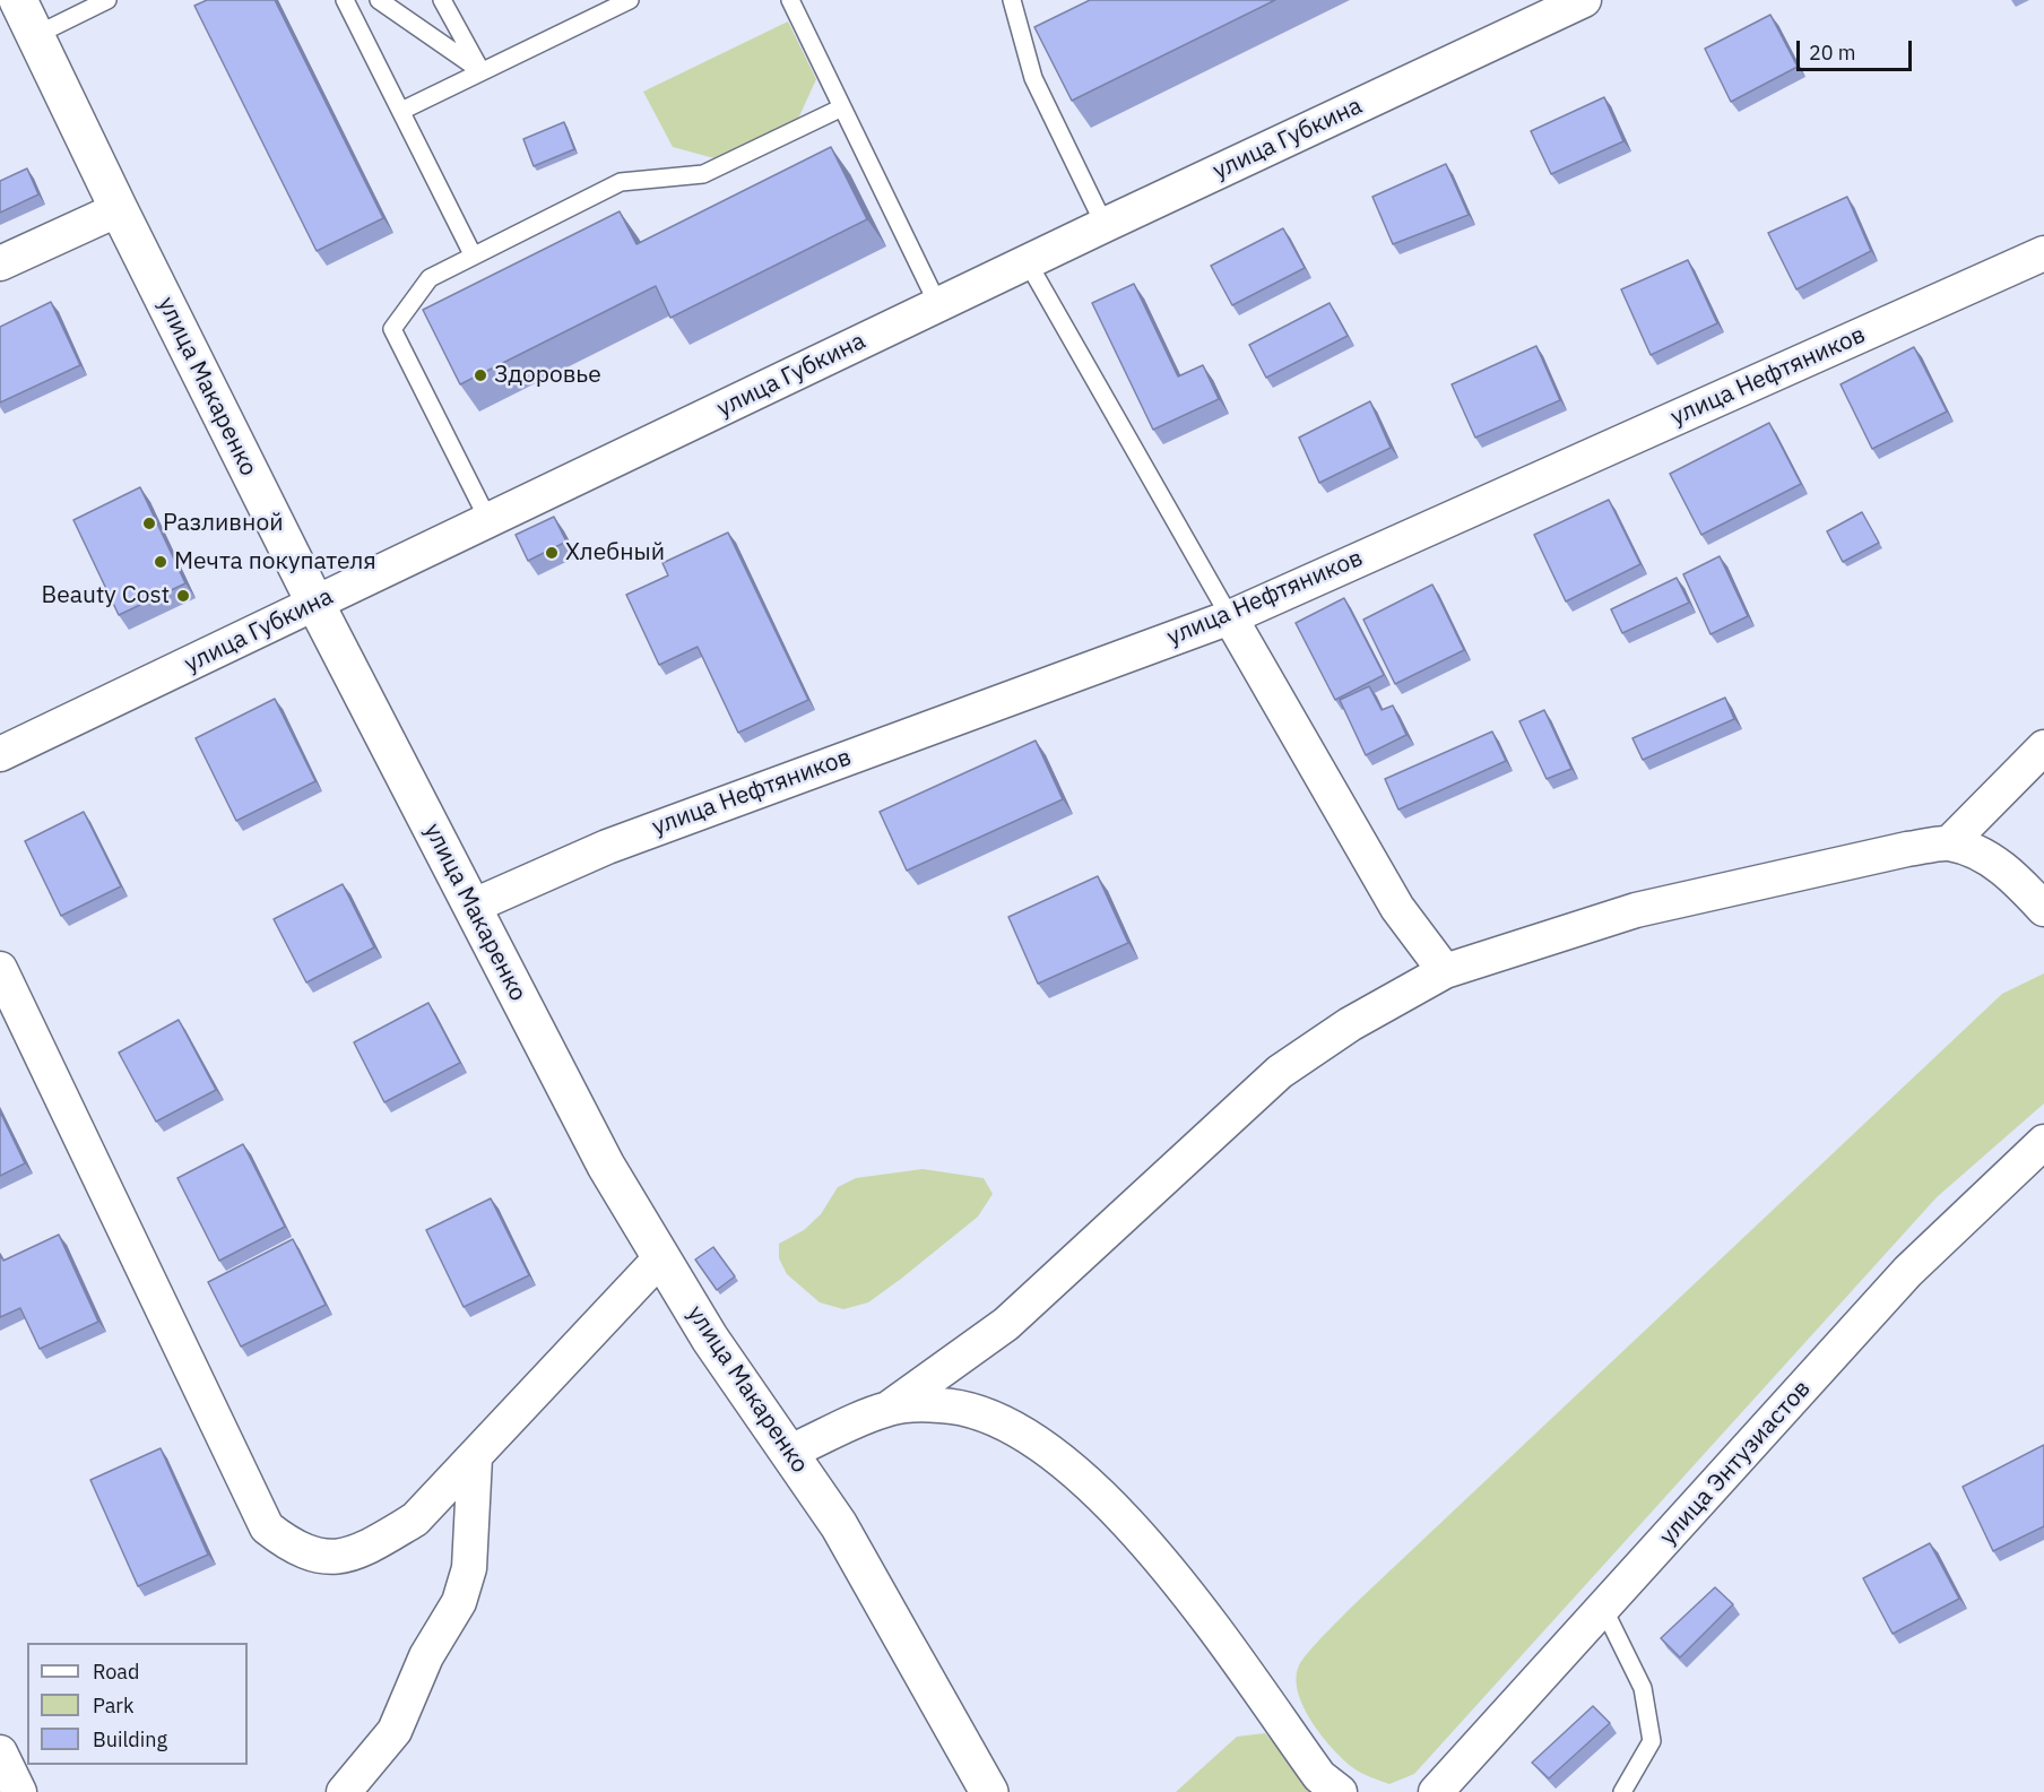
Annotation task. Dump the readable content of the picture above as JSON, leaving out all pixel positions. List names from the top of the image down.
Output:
{
  "streets": {
    "street": [
      "улица Губкина",
      "улица Нефтяников",
      "улица Макаренко",
      "улица Энтузиастов"
    ]
  },
  "crossings": [
    ["улица Губкина", "улица Макаренко"],
    ["улица Нефтяников", "улица Макаренко"]
  ],
  "places": [
    "Здоровье",
    "Разливной",
    "Хлебный",
    "Мечта покупателя",
    "Beauty Cost"
  ],
  "legend": ["Road", "Park", "Building"],
  "scale_bar": "20 m"
}
